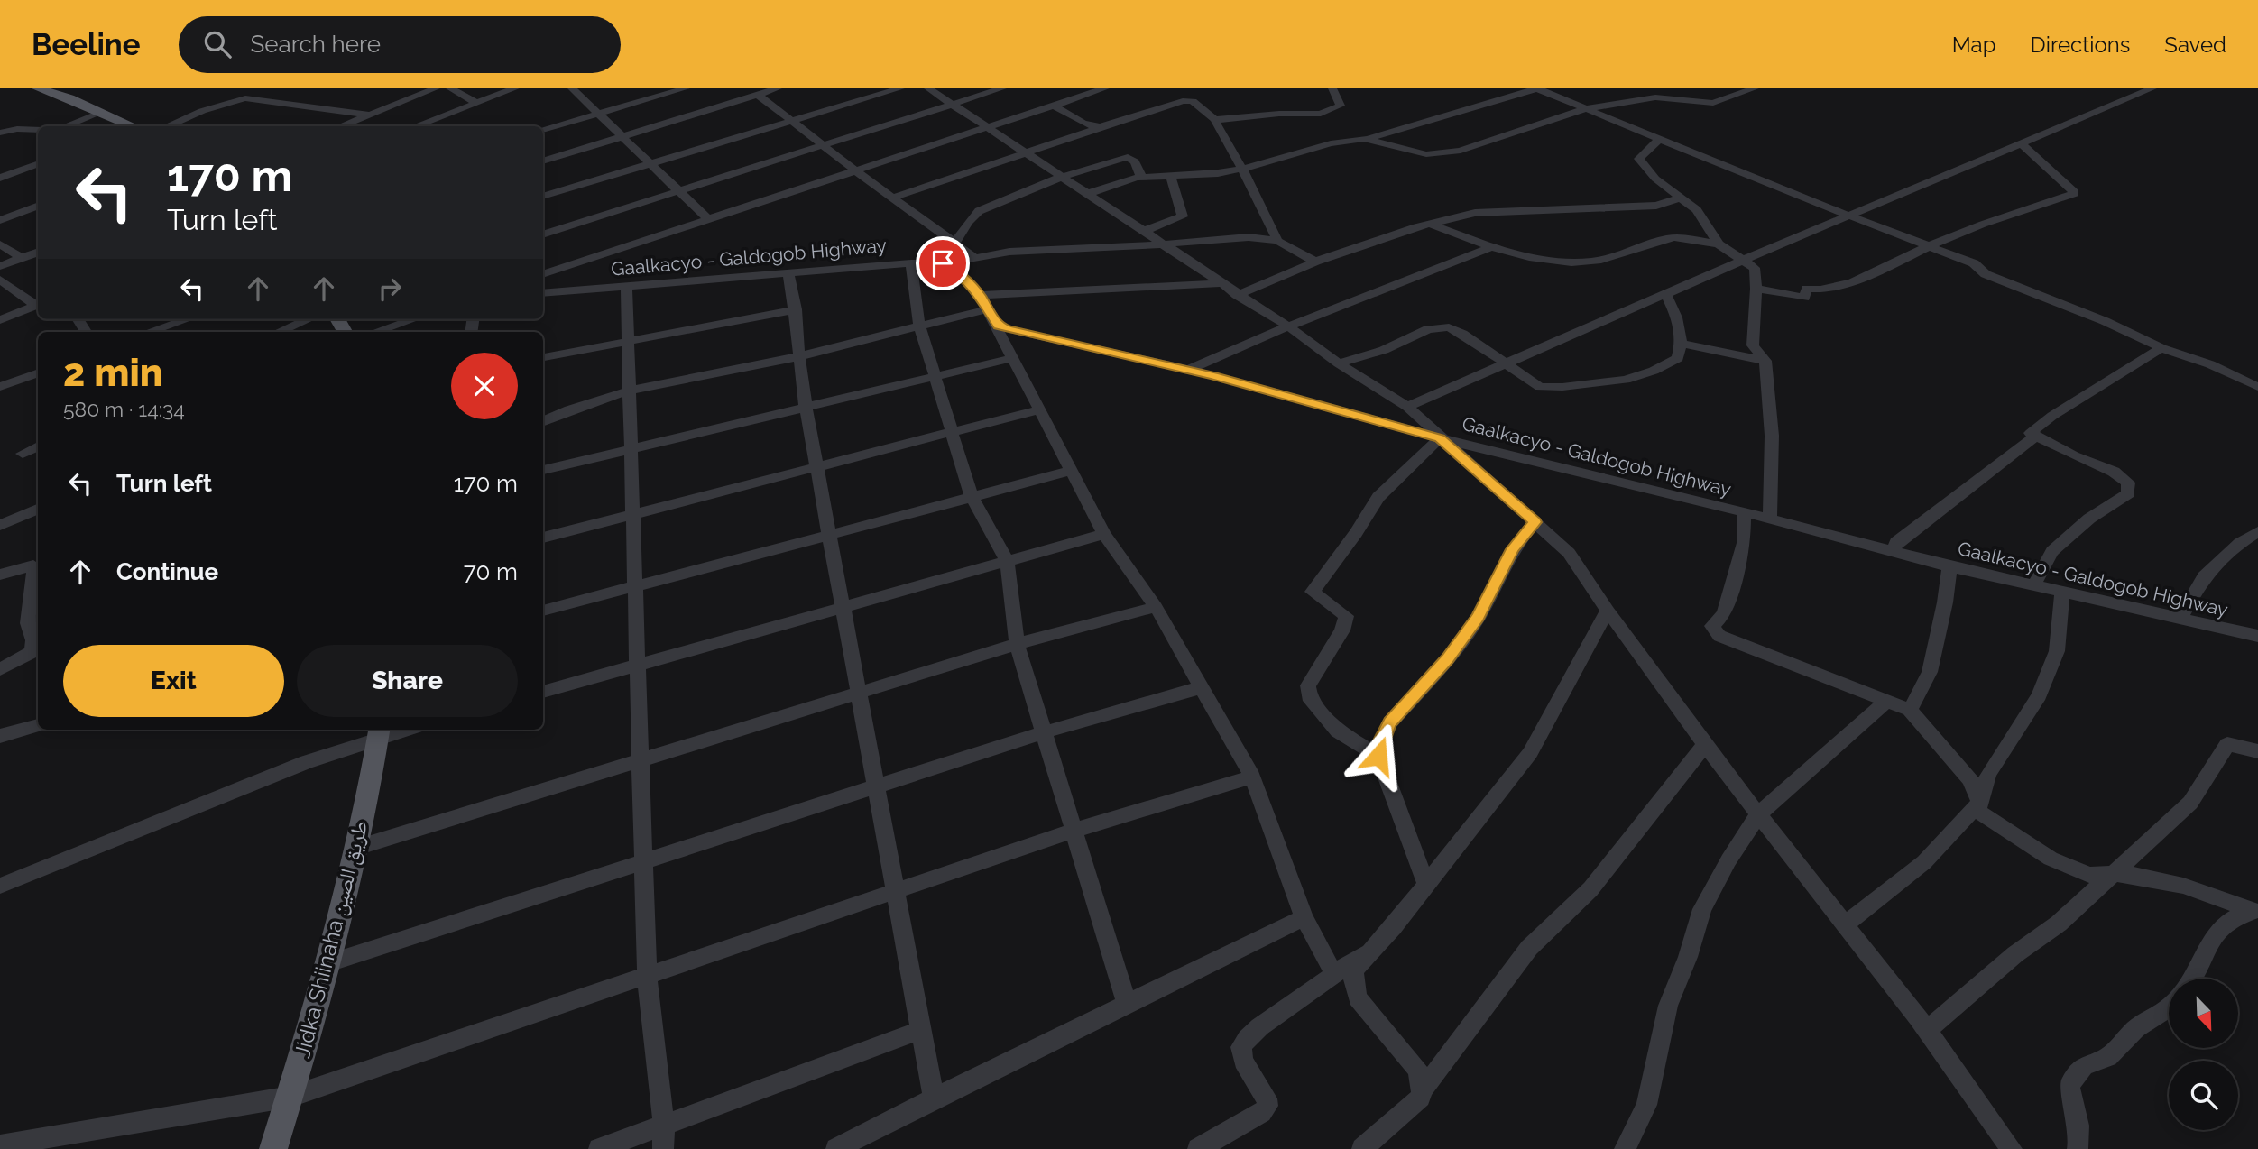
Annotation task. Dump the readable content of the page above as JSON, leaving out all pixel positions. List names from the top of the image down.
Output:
{
  "streets": {
    "main road": ["Jidka Shiinaha طريق الصين"],
    "street": ["Gaalkacyo - Galdogob Highway"]
  },
  "north": "bottom right",
  "page": {
    "header": "Beeline",
    "search": "Search here",
    "nav": ["Map", "Directions", "Saved"],
    "turn": ["170 m", "Turn left"],
    "heading": ["2 min", "580 m · 14:34"],
    "list": [
      {
        "name": "Turn left",
        "value": "170 m"
      },
      {
        "name": "Continue",
        "value": "70 m"
      }
    ],
    "buttons": ["Exit", "Share"]
  }
}
